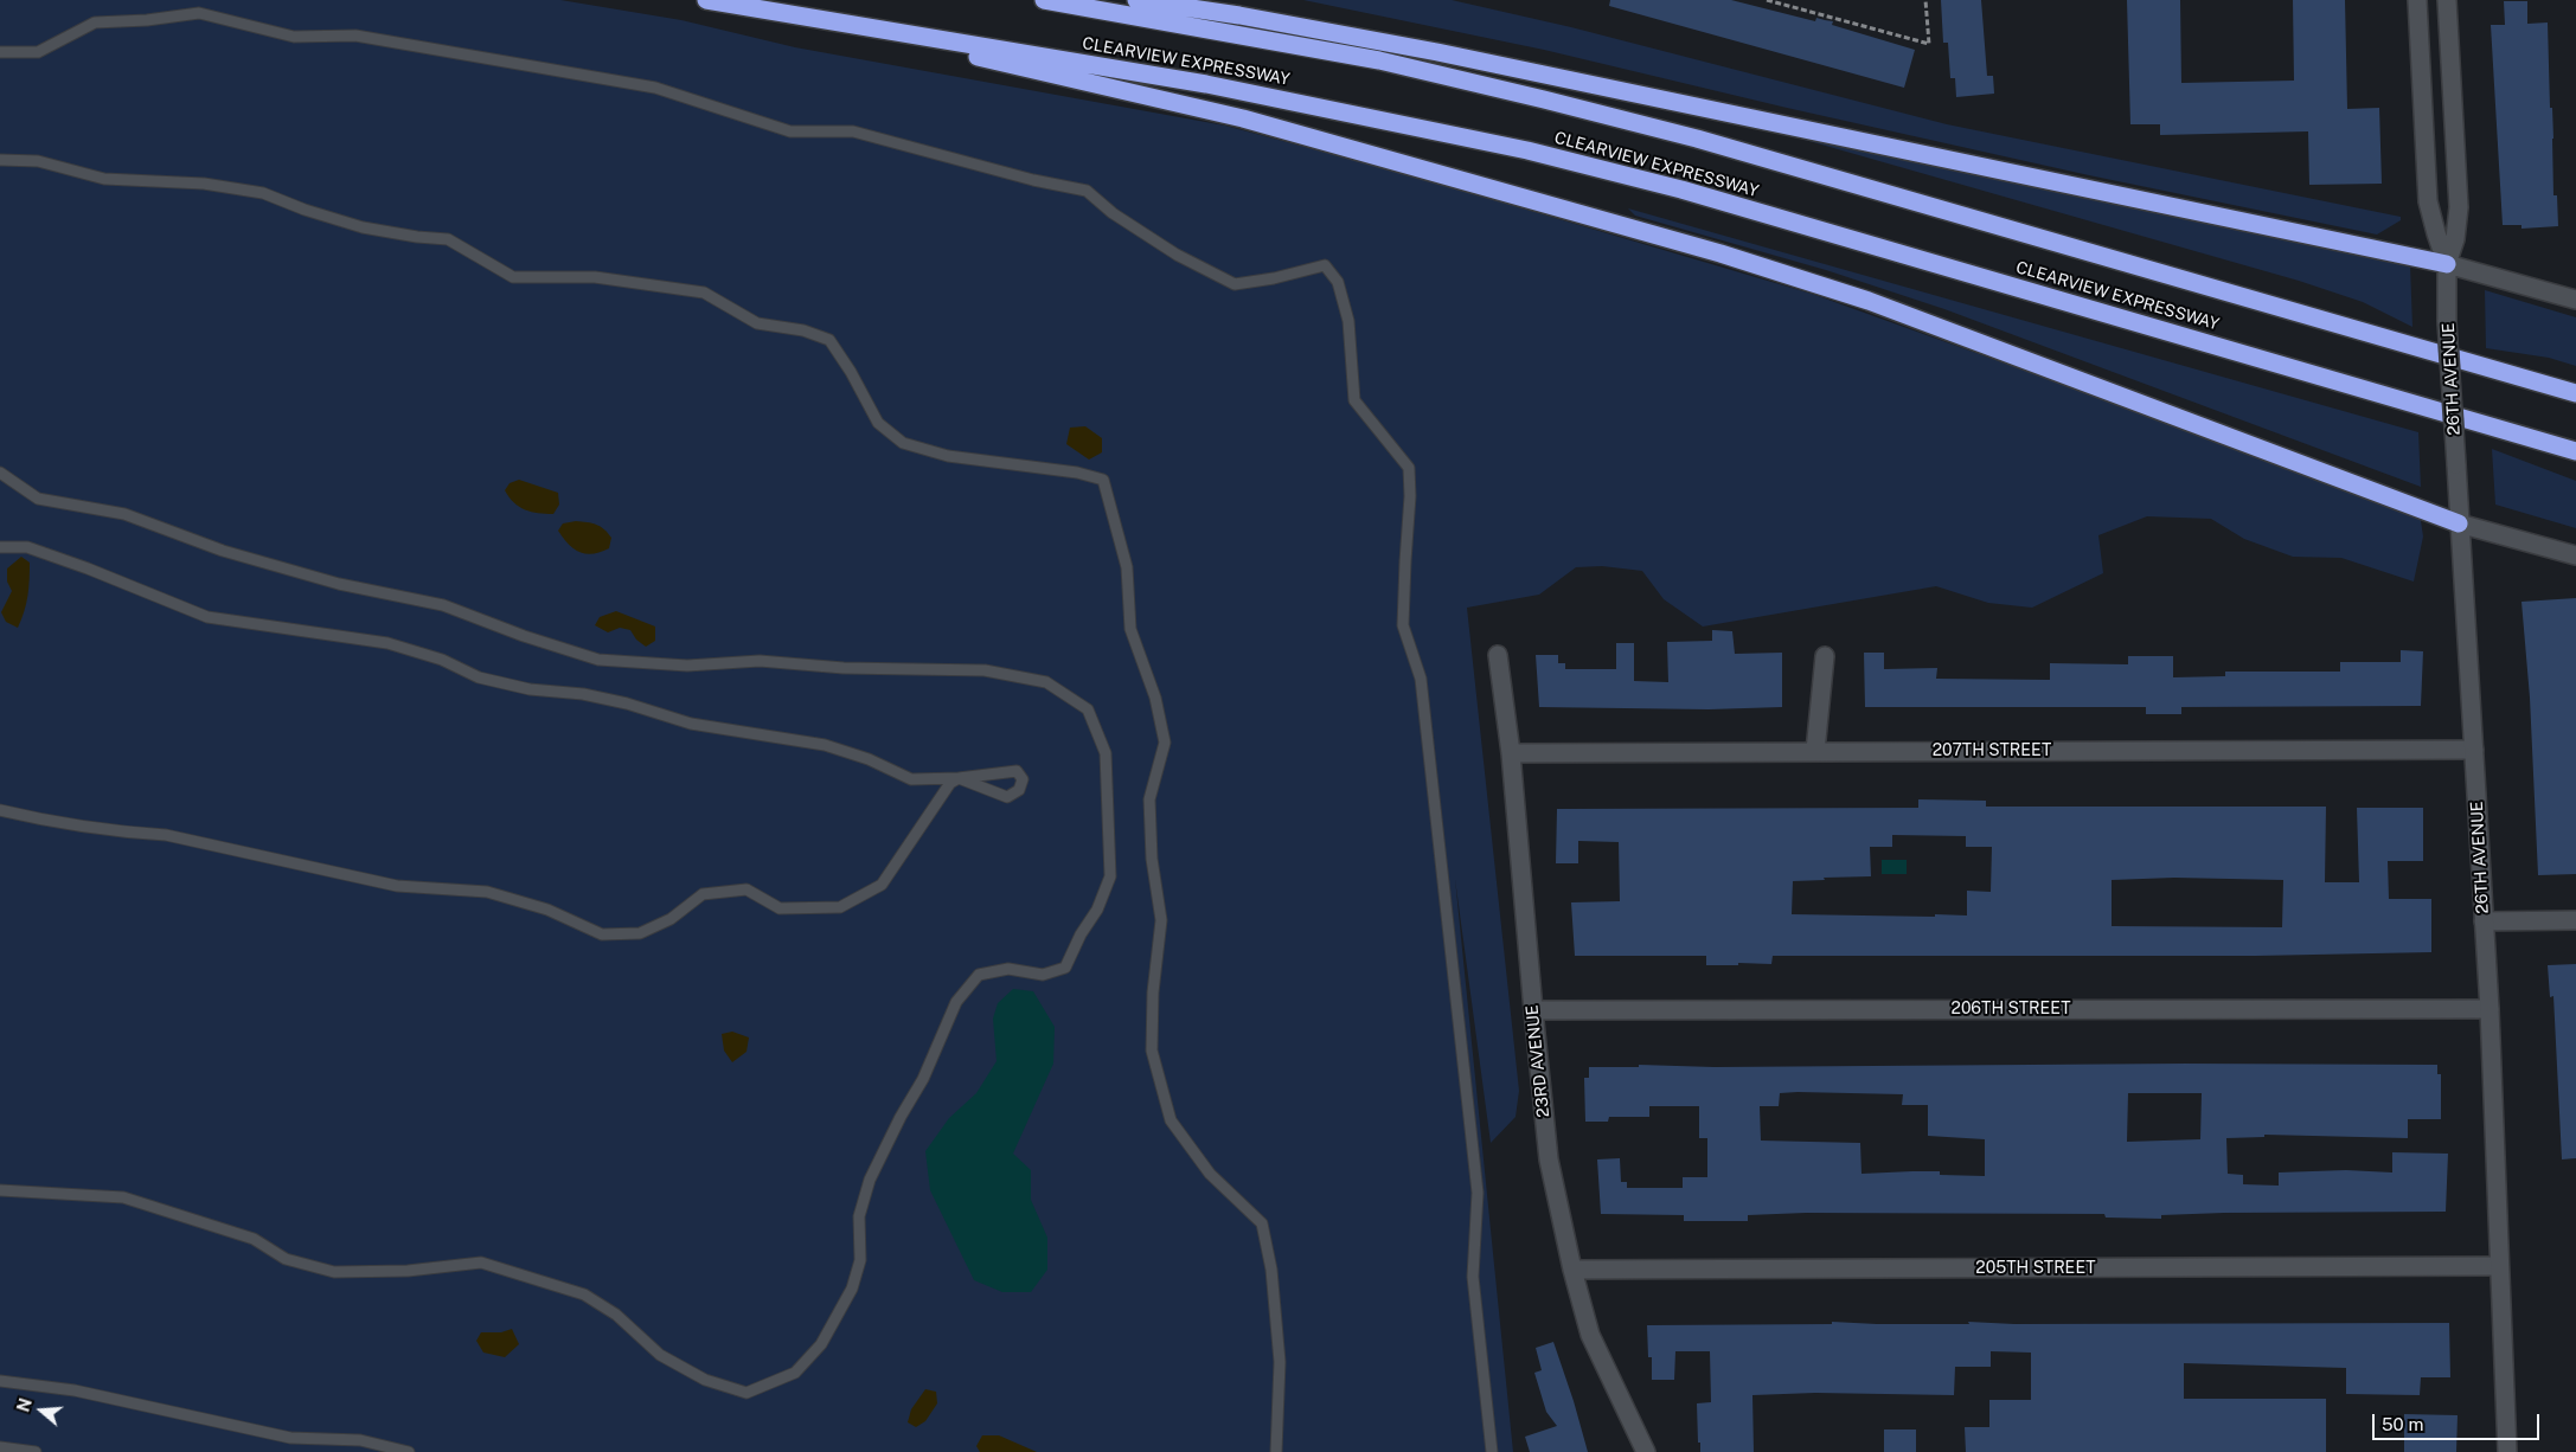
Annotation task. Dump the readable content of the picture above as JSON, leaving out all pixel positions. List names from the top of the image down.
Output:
{
  "streets": {
    "highway": ["CLEARVIEW EXPRESSWAY"],
    "street": [
      "26TH AVENUE",
      "207TH STREET",
      "206TH STREET",
      "23RD AVENUE",
      "205TH STREET"
    ]
  },
  "crossings": [
    ["26TH AVENUE", "207TH STREET"],
    ["26TH AVENUE", "206TH STREET"],
    ["26TH AVENUE", "205TH STREET"],
    ["207TH STREET", "23RD AVENUE"],
    ["206TH STREET", "23RD AVENUE"],
    ["23RD AVENUE", "205TH STREET"]
  ],
  "scale_bar": "50 m",
  "north": "left"
}
